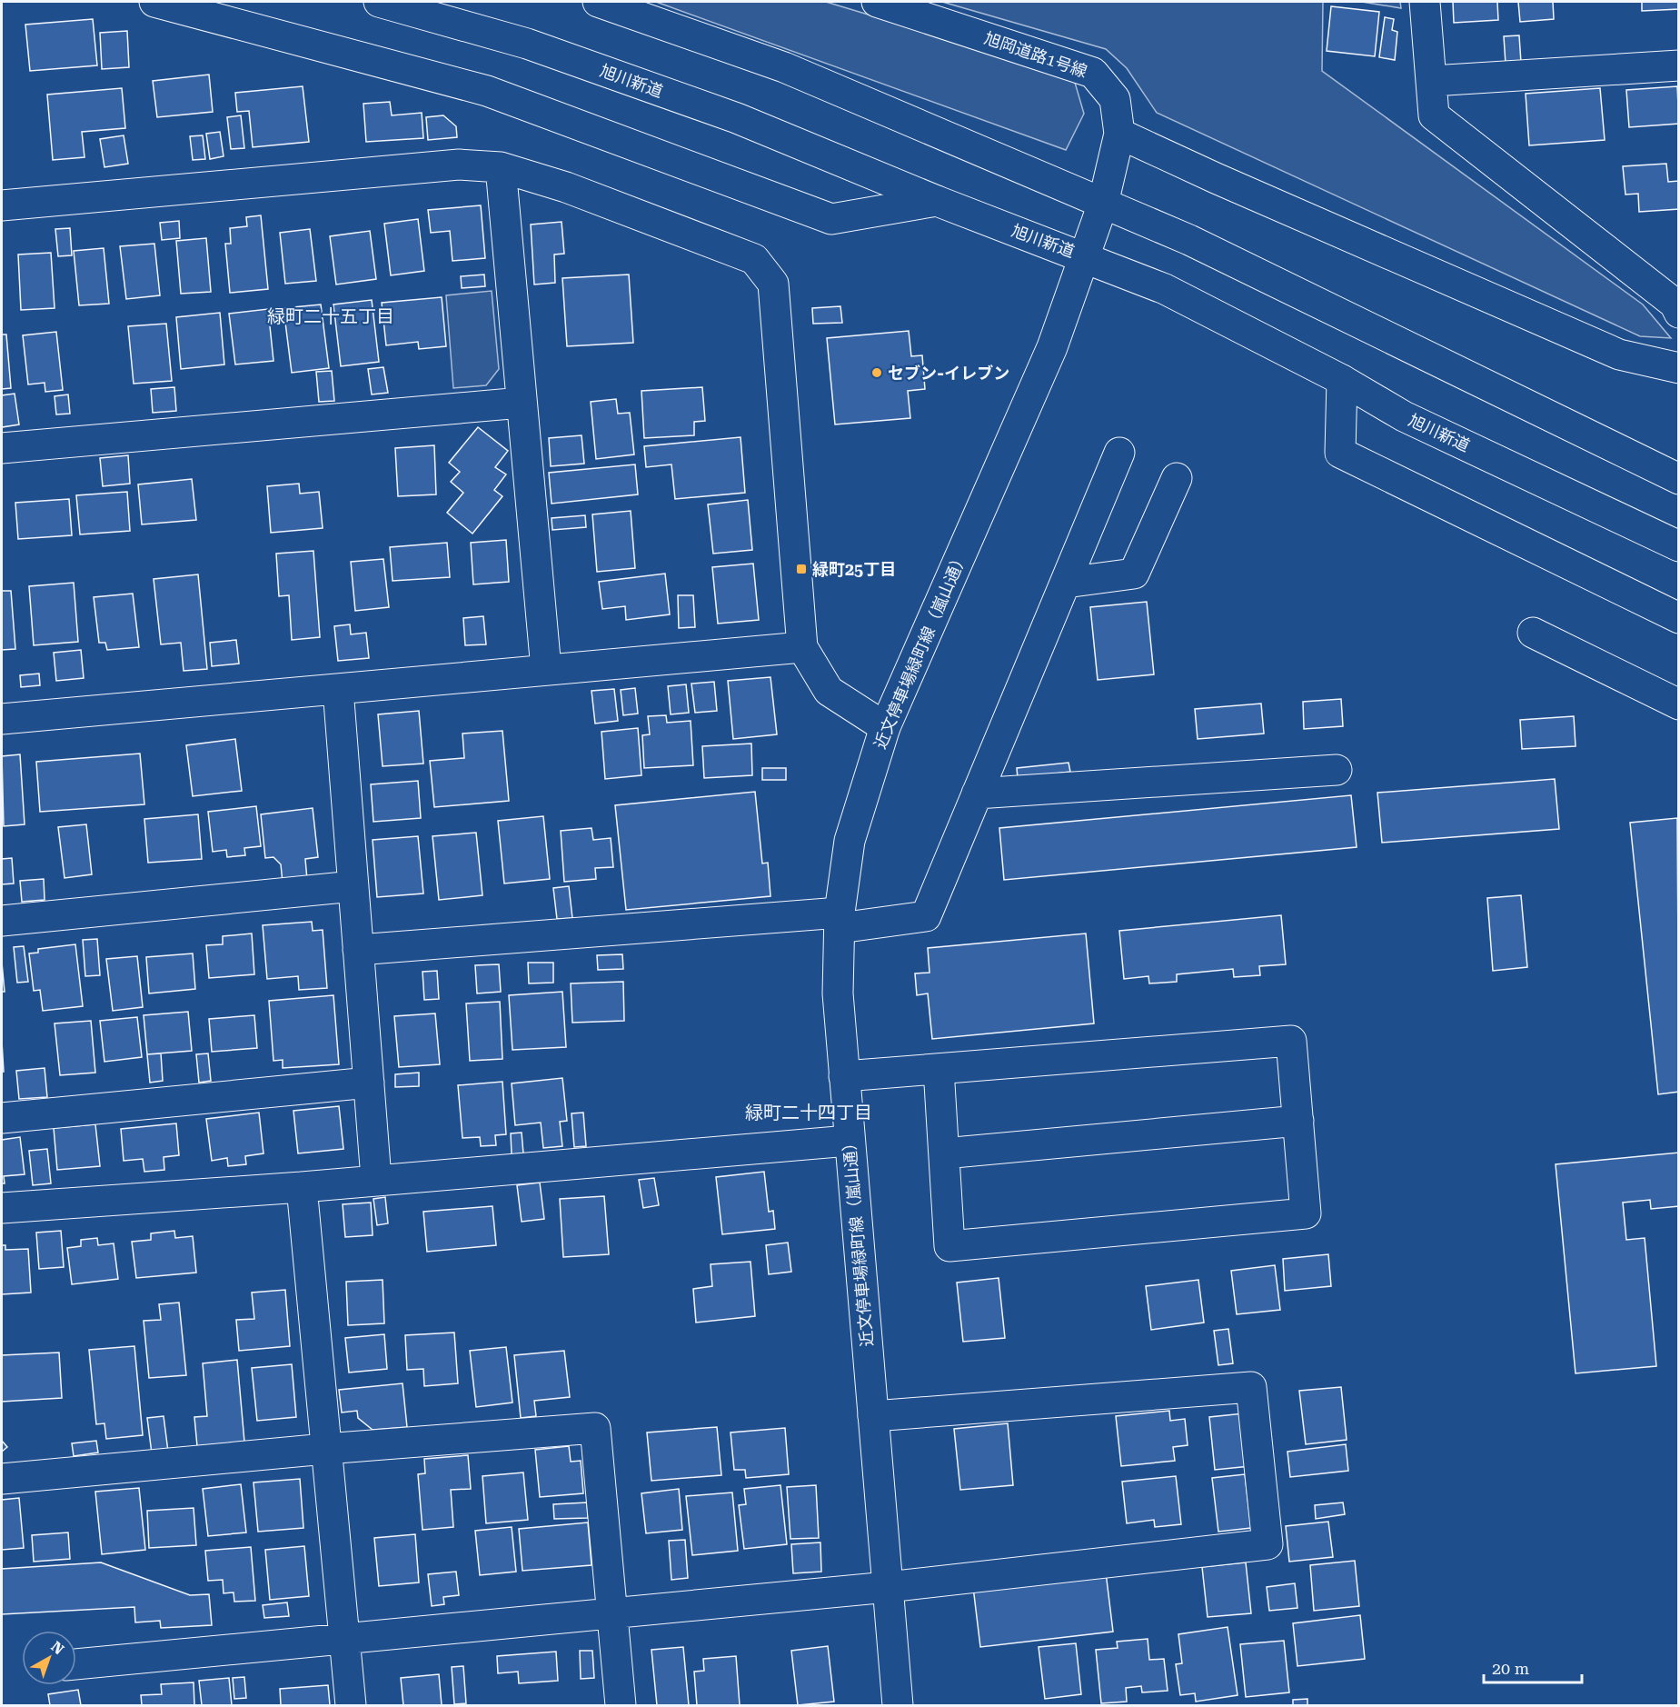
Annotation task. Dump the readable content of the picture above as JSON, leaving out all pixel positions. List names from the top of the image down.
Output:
{
  "streets": {
    "main road": ["旭岡道路1号線", "旭川新道", "近文停車場緑町線（嵐山通）"]
  },
  "crossings": [
    ["旭岡道路1号線", "近文停車場緑町線（嵐山通）"],
    ["旭川新道", "近文停車場緑町線（嵐山通）"]
  ],
  "districts": ["緑町二十五丁目", "緑町二十四丁目"],
  "places": {
    "other": ["セブン-イレブン"],
    "transit": ["緑町25丁目"]
  },
  "scale_bar": "20 m",
  "north": "top right"
}
